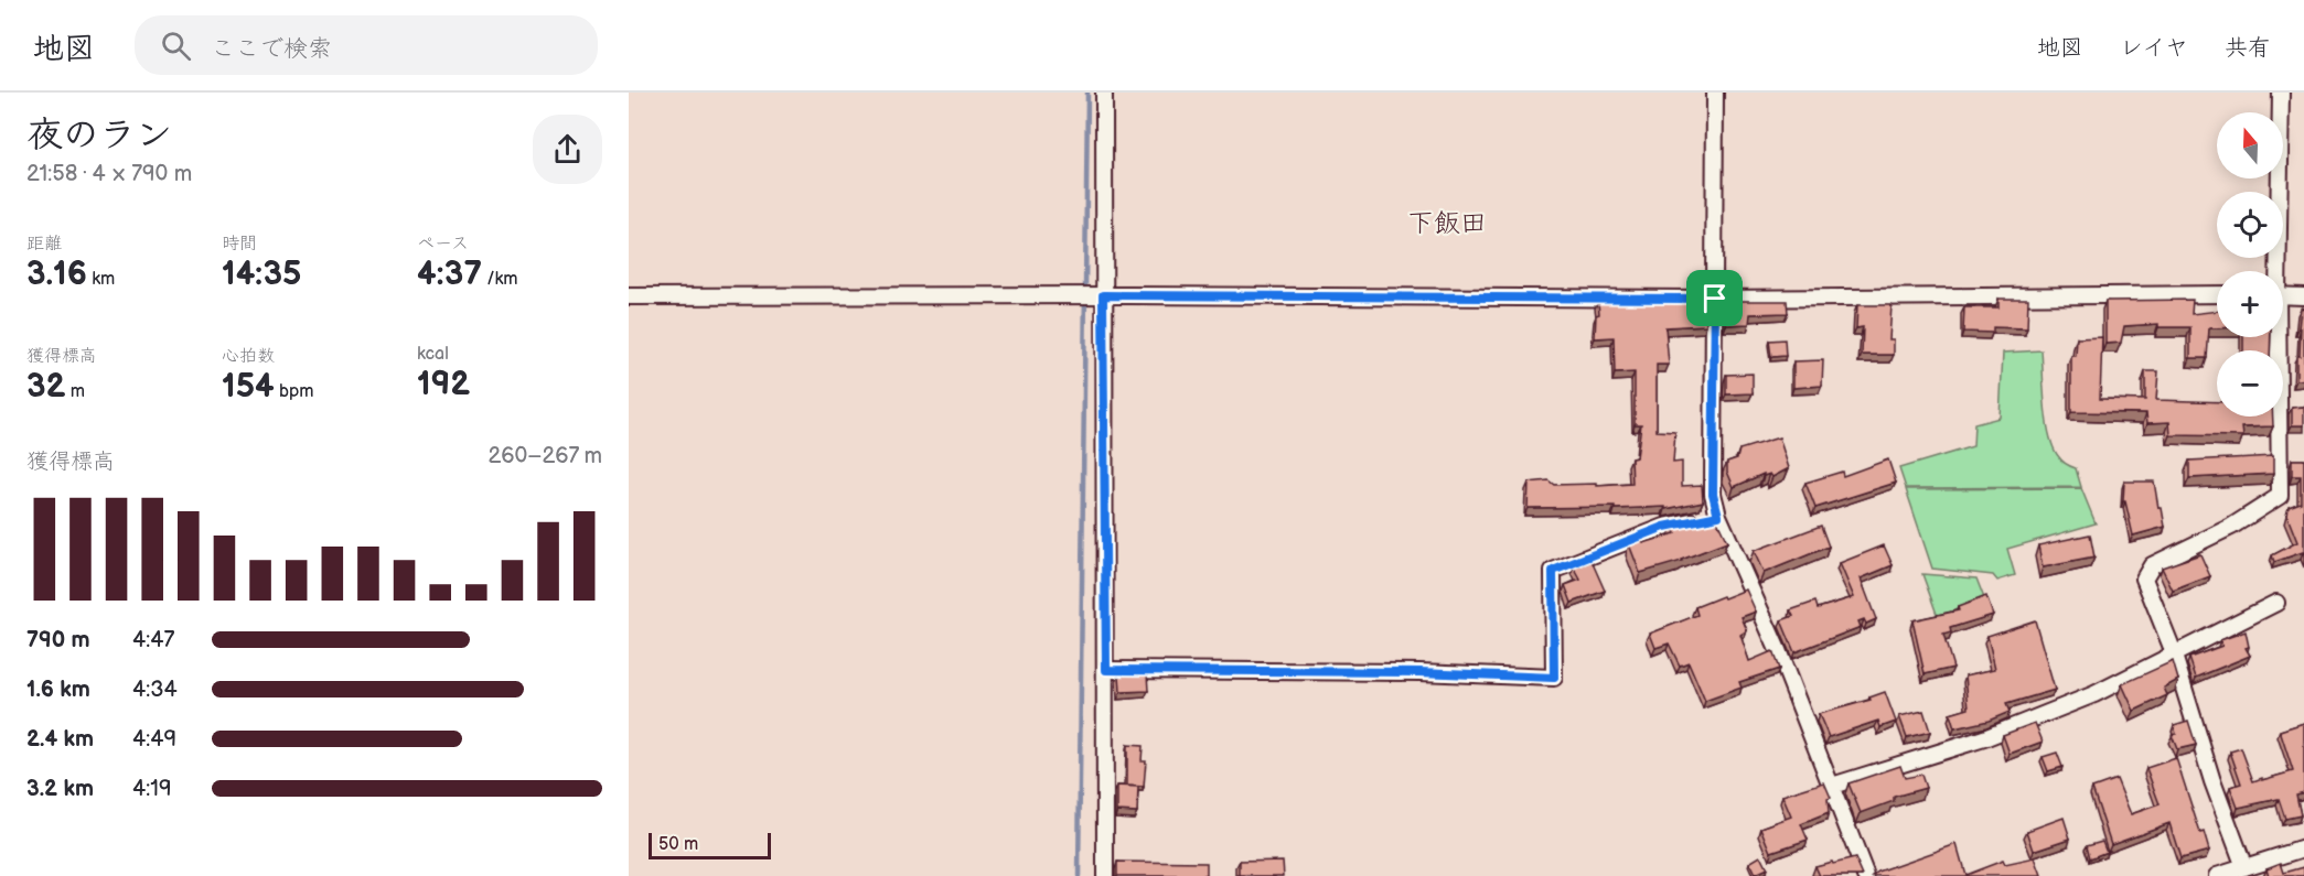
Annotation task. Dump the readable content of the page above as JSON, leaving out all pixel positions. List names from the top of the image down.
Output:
{
  "districts": ["下飯田"],
  "scale_bar": "50 m",
  "north": "top",
  "page": {
    "header": "地図",
    "search": "ここで検索",
    "nav": ["地図", "レイヤ", "共有"],
    "heading": ["夜のラン", "21:58 · 4 × 790 m"],
    "map_buttons": ["+", "−"],
    "stats": [
      ["距離", "3.16 km"],
      ["時間", "14:35"],
      ["ペース", "4:37 /km"],
      ["獲得標高", "32 m"],
      ["心拍数", "154 bpm"],
      ["kcal", "192"]
    ],
    "chart": ["獲得標高", "260–267 m"],
    "list": [
      {
        "name": "790 m",
        "note": "4:47"
      },
      {
        "name": "1.6 km",
        "note": "4:34"
      },
      {
        "name": "2.4 km",
        "note": "4:49"
      },
      {
        "name": "3.2 km",
        "note": "4:19"
      }
    ],
    "scale": "50 m"
  }
}
